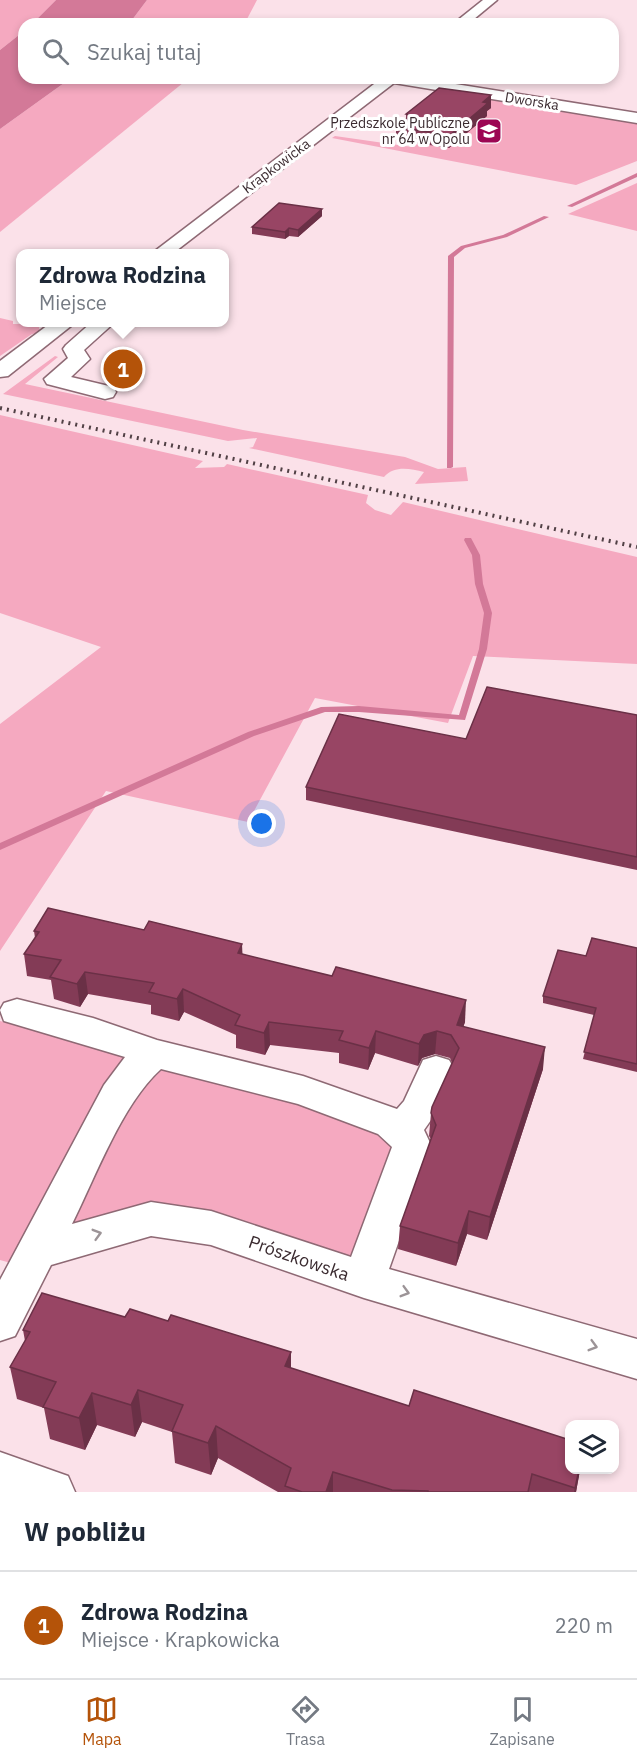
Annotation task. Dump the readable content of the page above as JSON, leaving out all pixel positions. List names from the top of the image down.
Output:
{
  "streets": {
    "street": ["Dworska", "Krapkowicka", "Prószkowska"]
  },
  "places": {
    "school or university": ["Przedszkole Publiczne nr 64 w Opolu"]
  },
  "page": {
    "search": "Szukaj tutaj",
    "popup": ["Zdrowa Rodzina", "Miejsce"],
    "pins": "1",
    "heading": "W pobliżu",
    "list": [
      {
        "mark": "1",
        "name": "Zdrowa Rodzina",
        "note": "Miejsce · Krapkowicka",
        "value": "220 m"
      }
    ],
    "nav": ["Mapa", "Trasa", "Zapisane"]
  }
}
